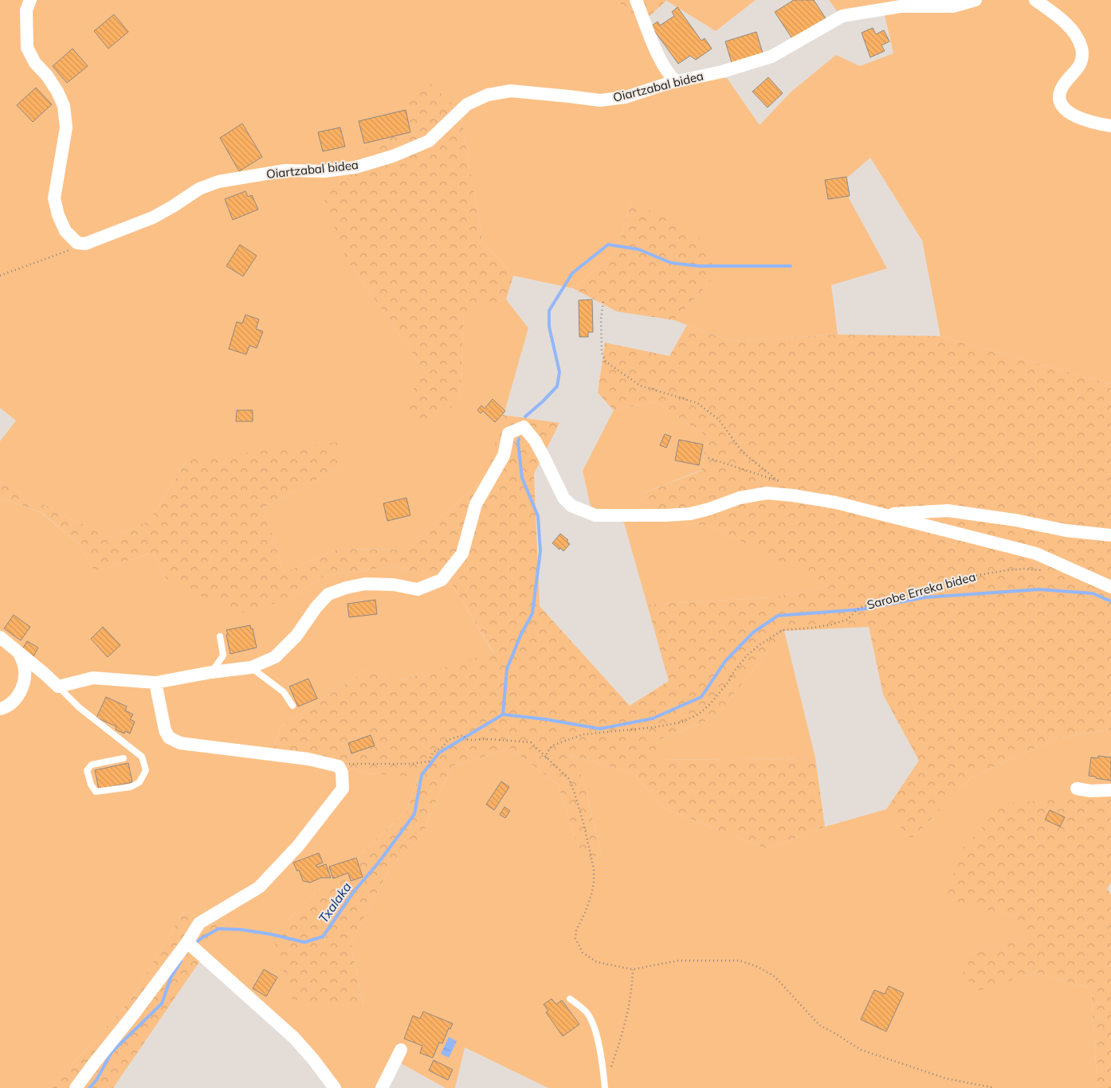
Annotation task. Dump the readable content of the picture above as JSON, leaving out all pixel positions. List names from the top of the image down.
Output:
{
  "streets": {
    "street": ["Oiartzabal bidea"],
    "path": ["Sarobe Erreka bidea"]
  },
  "water": ["Txalaka"]
}
